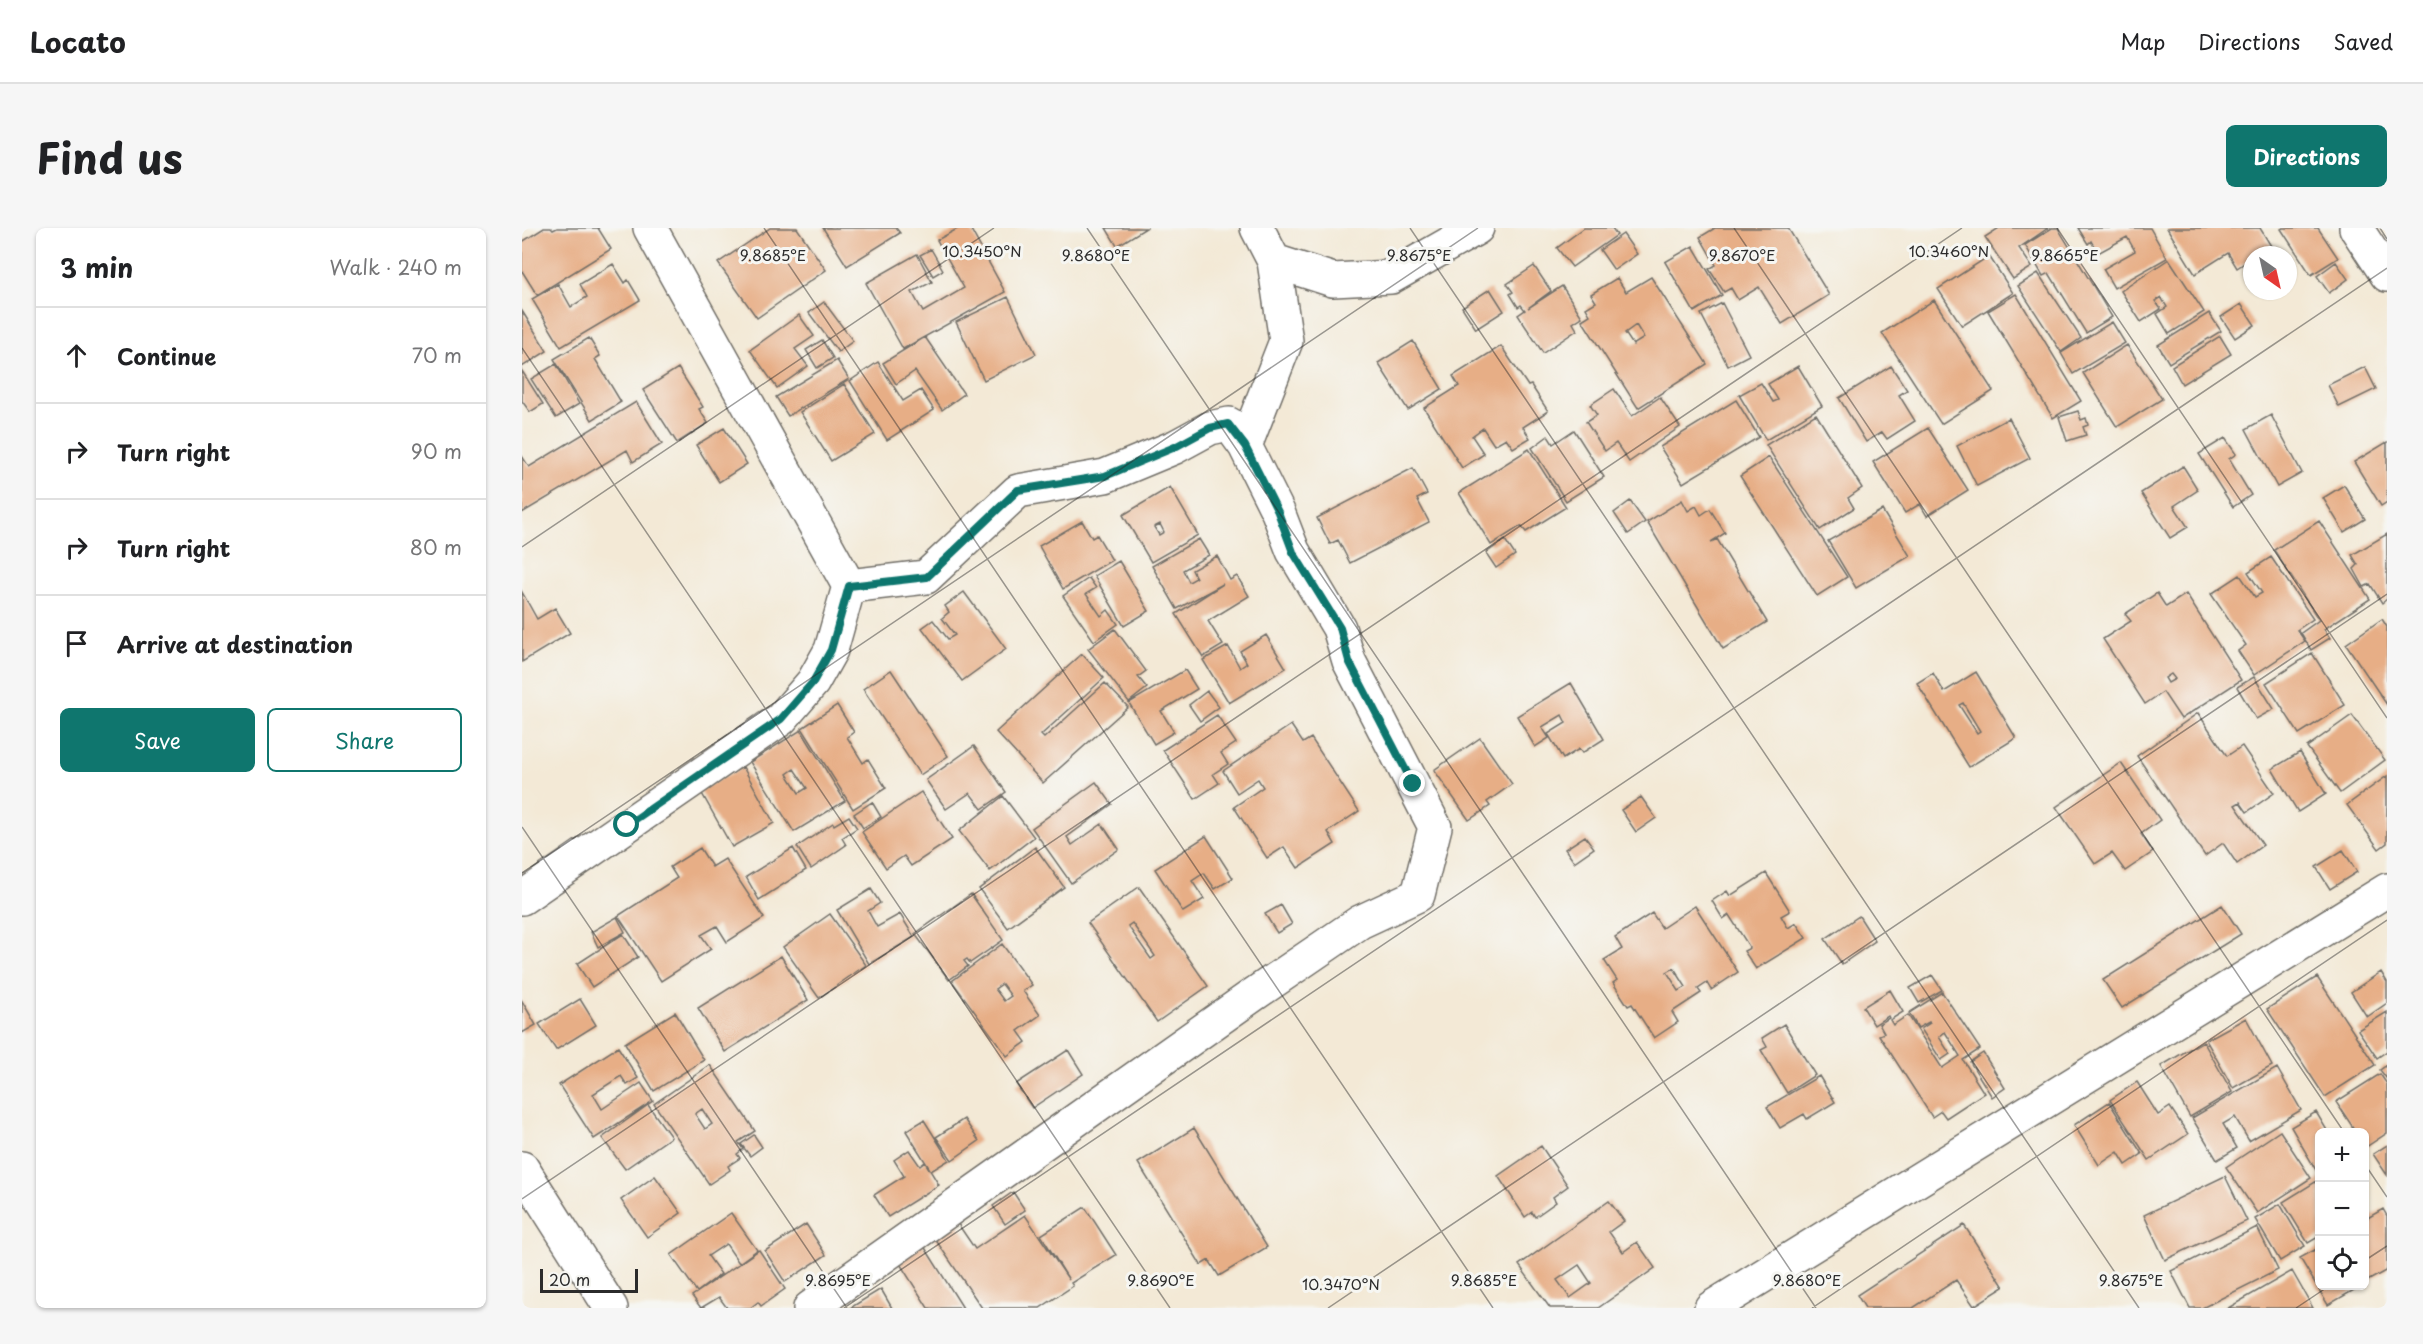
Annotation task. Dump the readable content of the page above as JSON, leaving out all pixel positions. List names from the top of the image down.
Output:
{
  "scale_bar": "20 m",
  "north": "bottom right",
  "page": {
    "header": "Locato",
    "nav": ["Map", "Directions", "Saved"],
    "title": "Find us",
    "buttons": [
      "Directions",
      ["Save", "Share"]
    ],
    "heading": ["3 min", "Walk · 240 m"],
    "list": [
      ["Continue", "70 m"],
      ["Turn right", "90 m"],
      ["Turn right", "80 m"],
      "Arrive at destination"
    ],
    "map_buttons": ["+", "−"],
    "scale": "20 m"
  },
  "coordinates": [
    "10.3460°N",
    "10.3450°N",
    "9.8685°E",
    "9.8680°E",
    "9.8675°E",
    "9.8670°E",
    "9.8665°E",
    "9.8695°E",
    "9.8690°E",
    "10.3470°N"
  ]
}
